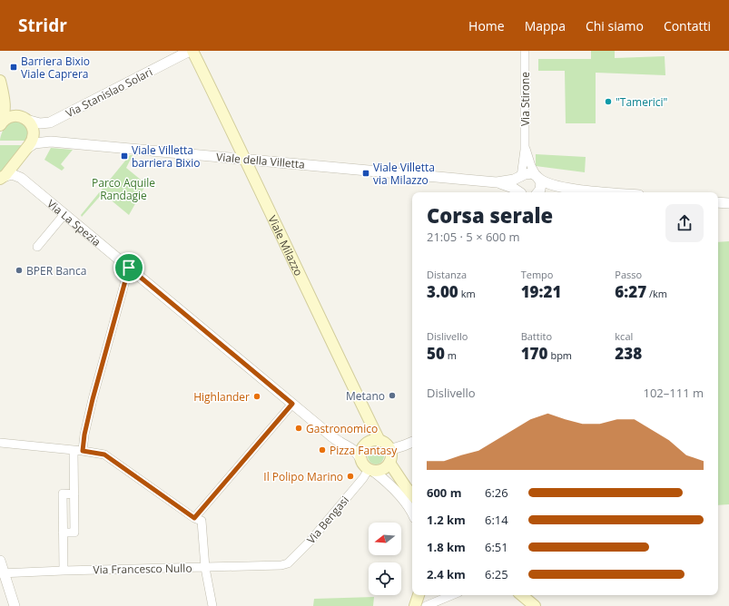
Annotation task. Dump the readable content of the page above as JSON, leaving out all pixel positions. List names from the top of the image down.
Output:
{
  "streets": {
    "main road": ["Via La Spezia", "Viale Milazzo"],
    "street": [
      "Via Stanislao Solari",
      "Via Stirone",
      "Viale della Villetta",
      "Via Bengasi",
      "Via Francesco Nullo"
    ]
  },
  "crossings": [
    ["Via Stanislao Solari", "Viale Milazzo"],
    ["Via Stirone", "Viale della Villetta"],
    ["Viale della Villetta", "Viale Milazzo"],
    ["Via La Spezia", "Viale Milazzo"],
    ["Via La Spezia", "Via Bengasi"],
    ["Viale Milazzo", "Via Bengasi"],
    ["Via Bengasi", "Via Francesco Nullo"]
  ],
  "parks": ["Parco Aquile Randagie"],
  "places": {
    "transit": ["Barriera Bixio Viale Caprera", "Viale Villetta barriera Bixio", "Viale Villetta via Milazzo"],
    "other": [
      "\"Tamerici\"",
      "BPER Banca",
      "Metano",
      "Highlander",
      "Gastronomico",
      "Pizza Fantasy",
      "Il Polipo Marino"
    ]
  },
  "north": "left",
  "page": {
    "header": "Stridr",
    "nav": [
      "Home",
      "Mappa",
      "Chi siamo",
      "Contatti"
    ],
    "heading": ["Corsa serale", "21:05 · 5 × 600 m"],
    "stats": [
      ["Distanza", "3.00 km"],
      ["Tempo", "19:21"],
      ["Passo", "6:27 /km"],
      ["Dislivello", "50 m"],
      ["Battito", "170 bpm"],
      ["kcal", "238"]
    ],
    "chart": ["Dislivello", "102–111 m"],
    "list": [
      {
        "name": "600 m",
        "note": "6:26"
      },
      {
        "name": "1.2 km",
        "note": "6:14"
      },
      {
        "name": "1.8 km",
        "note": "6:51"
      },
      {
        "name": "2.4 km",
        "note": "6:25"
      }
    ]
  }
}
